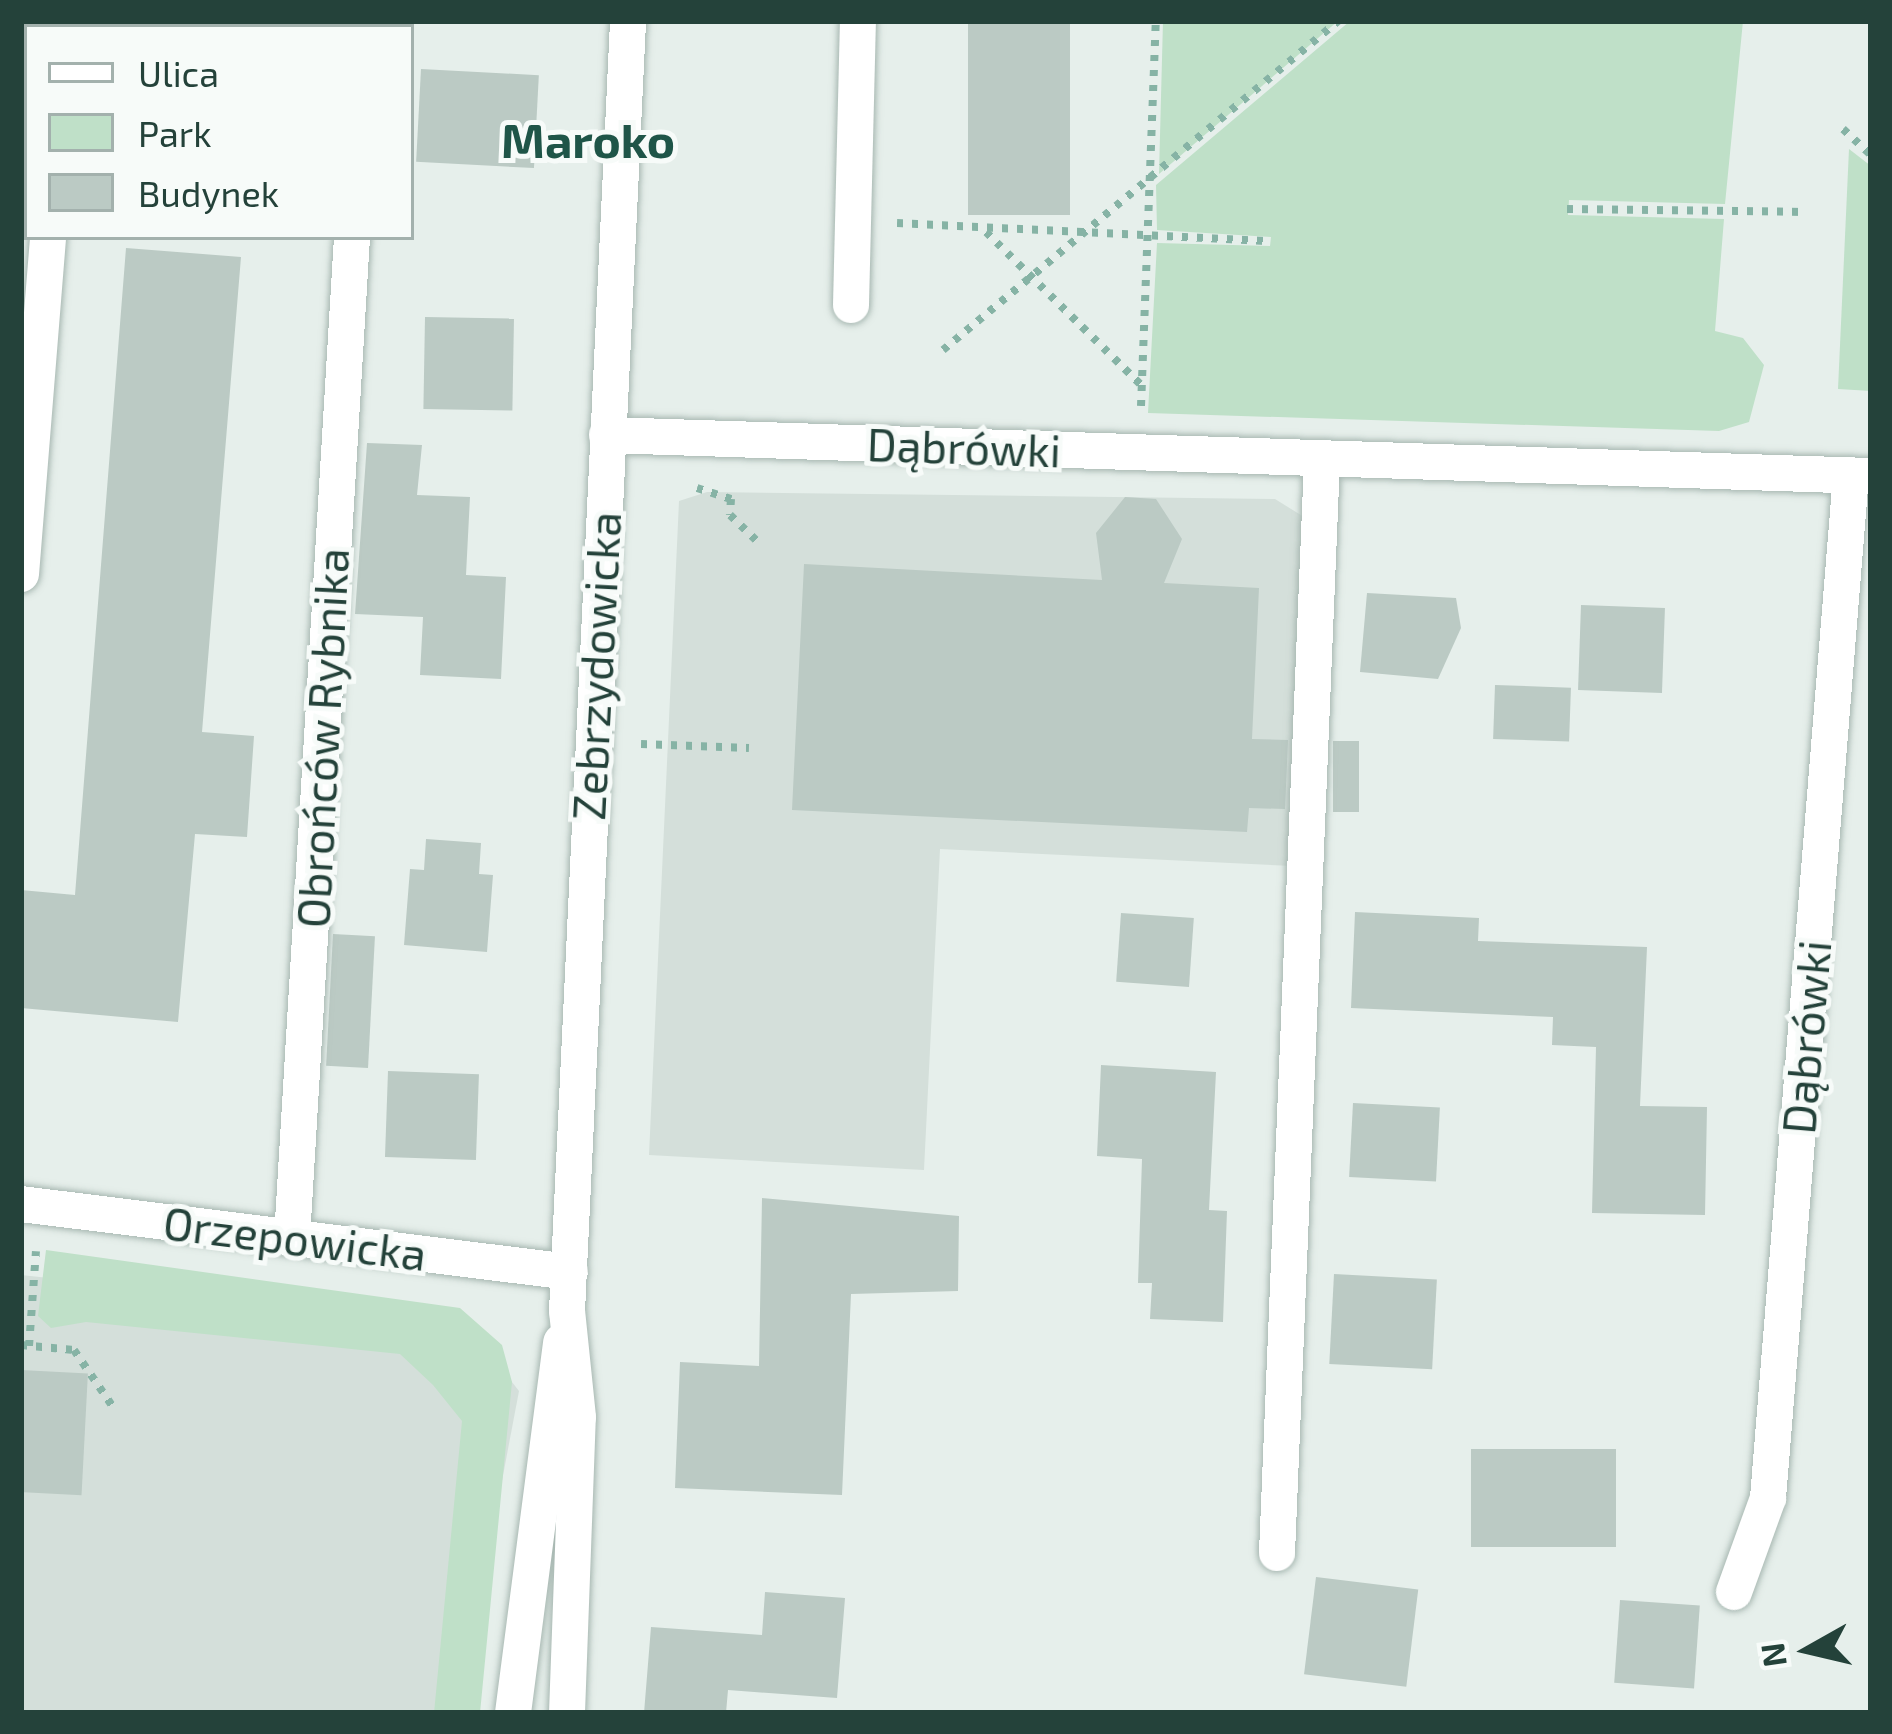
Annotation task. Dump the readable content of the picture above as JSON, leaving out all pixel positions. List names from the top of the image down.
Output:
{
  "streets": {
    "street": [
      "Dąbrówki",
      "Zebrzydowicka",
      "Obrońców Rybnika",
      "Orzepowicka"
    ]
  },
  "crossings": [
    ["Dąbrówki", "Zebrzydowicka"],
    ["Zebrzydowicka", "Orzepowicka"],
    ["Obrońców Rybnika", "Orzepowicka"]
  ],
  "districts": ["Maroko"],
  "legend": ["Ulica", "Park", "Budynek"],
  "north": "left"
}
